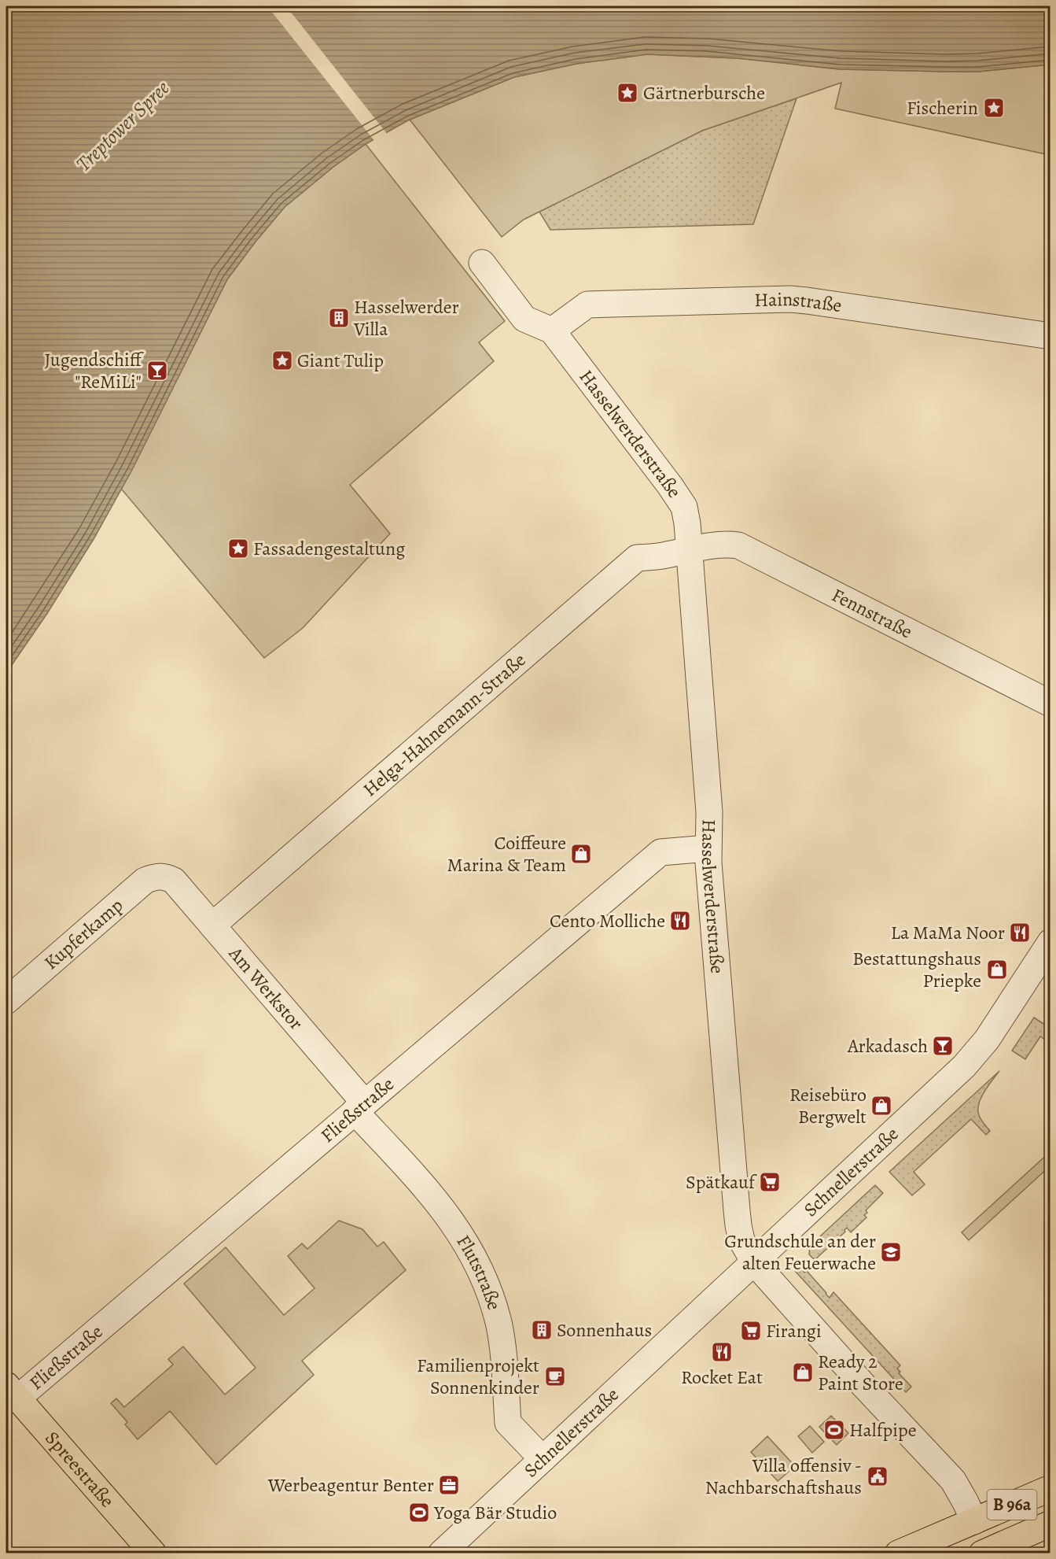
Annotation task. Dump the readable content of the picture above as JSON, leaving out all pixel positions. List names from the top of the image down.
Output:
{
  "streets": {
    "main road": ["Spreestraße", "B 96a"],
    "street": [
      "Hainstraße",
      "Hasselwerderstraße",
      "Fennstraße",
      "Helga-Hahnemann-Straße",
      "Kupferkamp",
      "Am Werkstor",
      "Fließstraße",
      "Schnellerstraße",
      "Flutstraße"
    ]
  },
  "crossings": [
    ["Hainstraße", "Hasselwerderstraße"],
    ["Hasselwerderstraße", "Fennstraße"],
    ["Hasselwerderstraße", "Helga-Hahnemann-Straße"],
    ["Hasselwerderstraße", "Fließstraße"],
    ["Hasselwerderstraße", "Schnellerstraße"],
    ["Hasselwerderstraße", "B 96a"],
    ["Fennstraße", "Helga-Hahnemann-Straße"],
    ["Helga-Hahnemann-Straße", "Am Werkstor"],
    ["Kupferkamp", "Am Werkstor"],
    ["Am Werkstor", "Fließstraße"],
    ["Am Werkstor", "Flutstraße"],
    ["Fließstraße", "Flutstraße"],
    ["Fließstraße", "Spreestraße"],
    ["Schnellerstraße", "Flutstraße"]
  ],
  "water": ["Treptower Spree"],
  "places": {
    "place": [
      "Gärtnerbursche",
      "Fischerin",
      "Giant Tulip",
      "Fassadengestaltung"
    ],
    "building": ["Hasselwerder Villa", "Sonnenhaus"],
    "bar": ["Jugendschiff \"ReMiLi\"", "Arkadasch"],
    "shop": [
      "Coiffeure Marina & Team",
      "Bestattungshaus Priepke",
      "Reisebüro Bergwelt",
      "Ready 2 Paint Store"
    ],
    "restaurant": ["Cento Molliche", "La MaMa Noor", "Rocket Eat"],
    "supermarket": ["Spätkauf", "Firangi"],
    "school or university": ["Grundschule an der alten Feuerwache"],
    "cafe": ["Familienprojekt Sonnenkinder"],
    "sports": ["Halfpipe", "Yoga Bär Studio"],
    "public building": ["Villa offensiv - Nachbarschaftshaus"],
    "office": ["Werbeagentur Benter"]
  }
}
